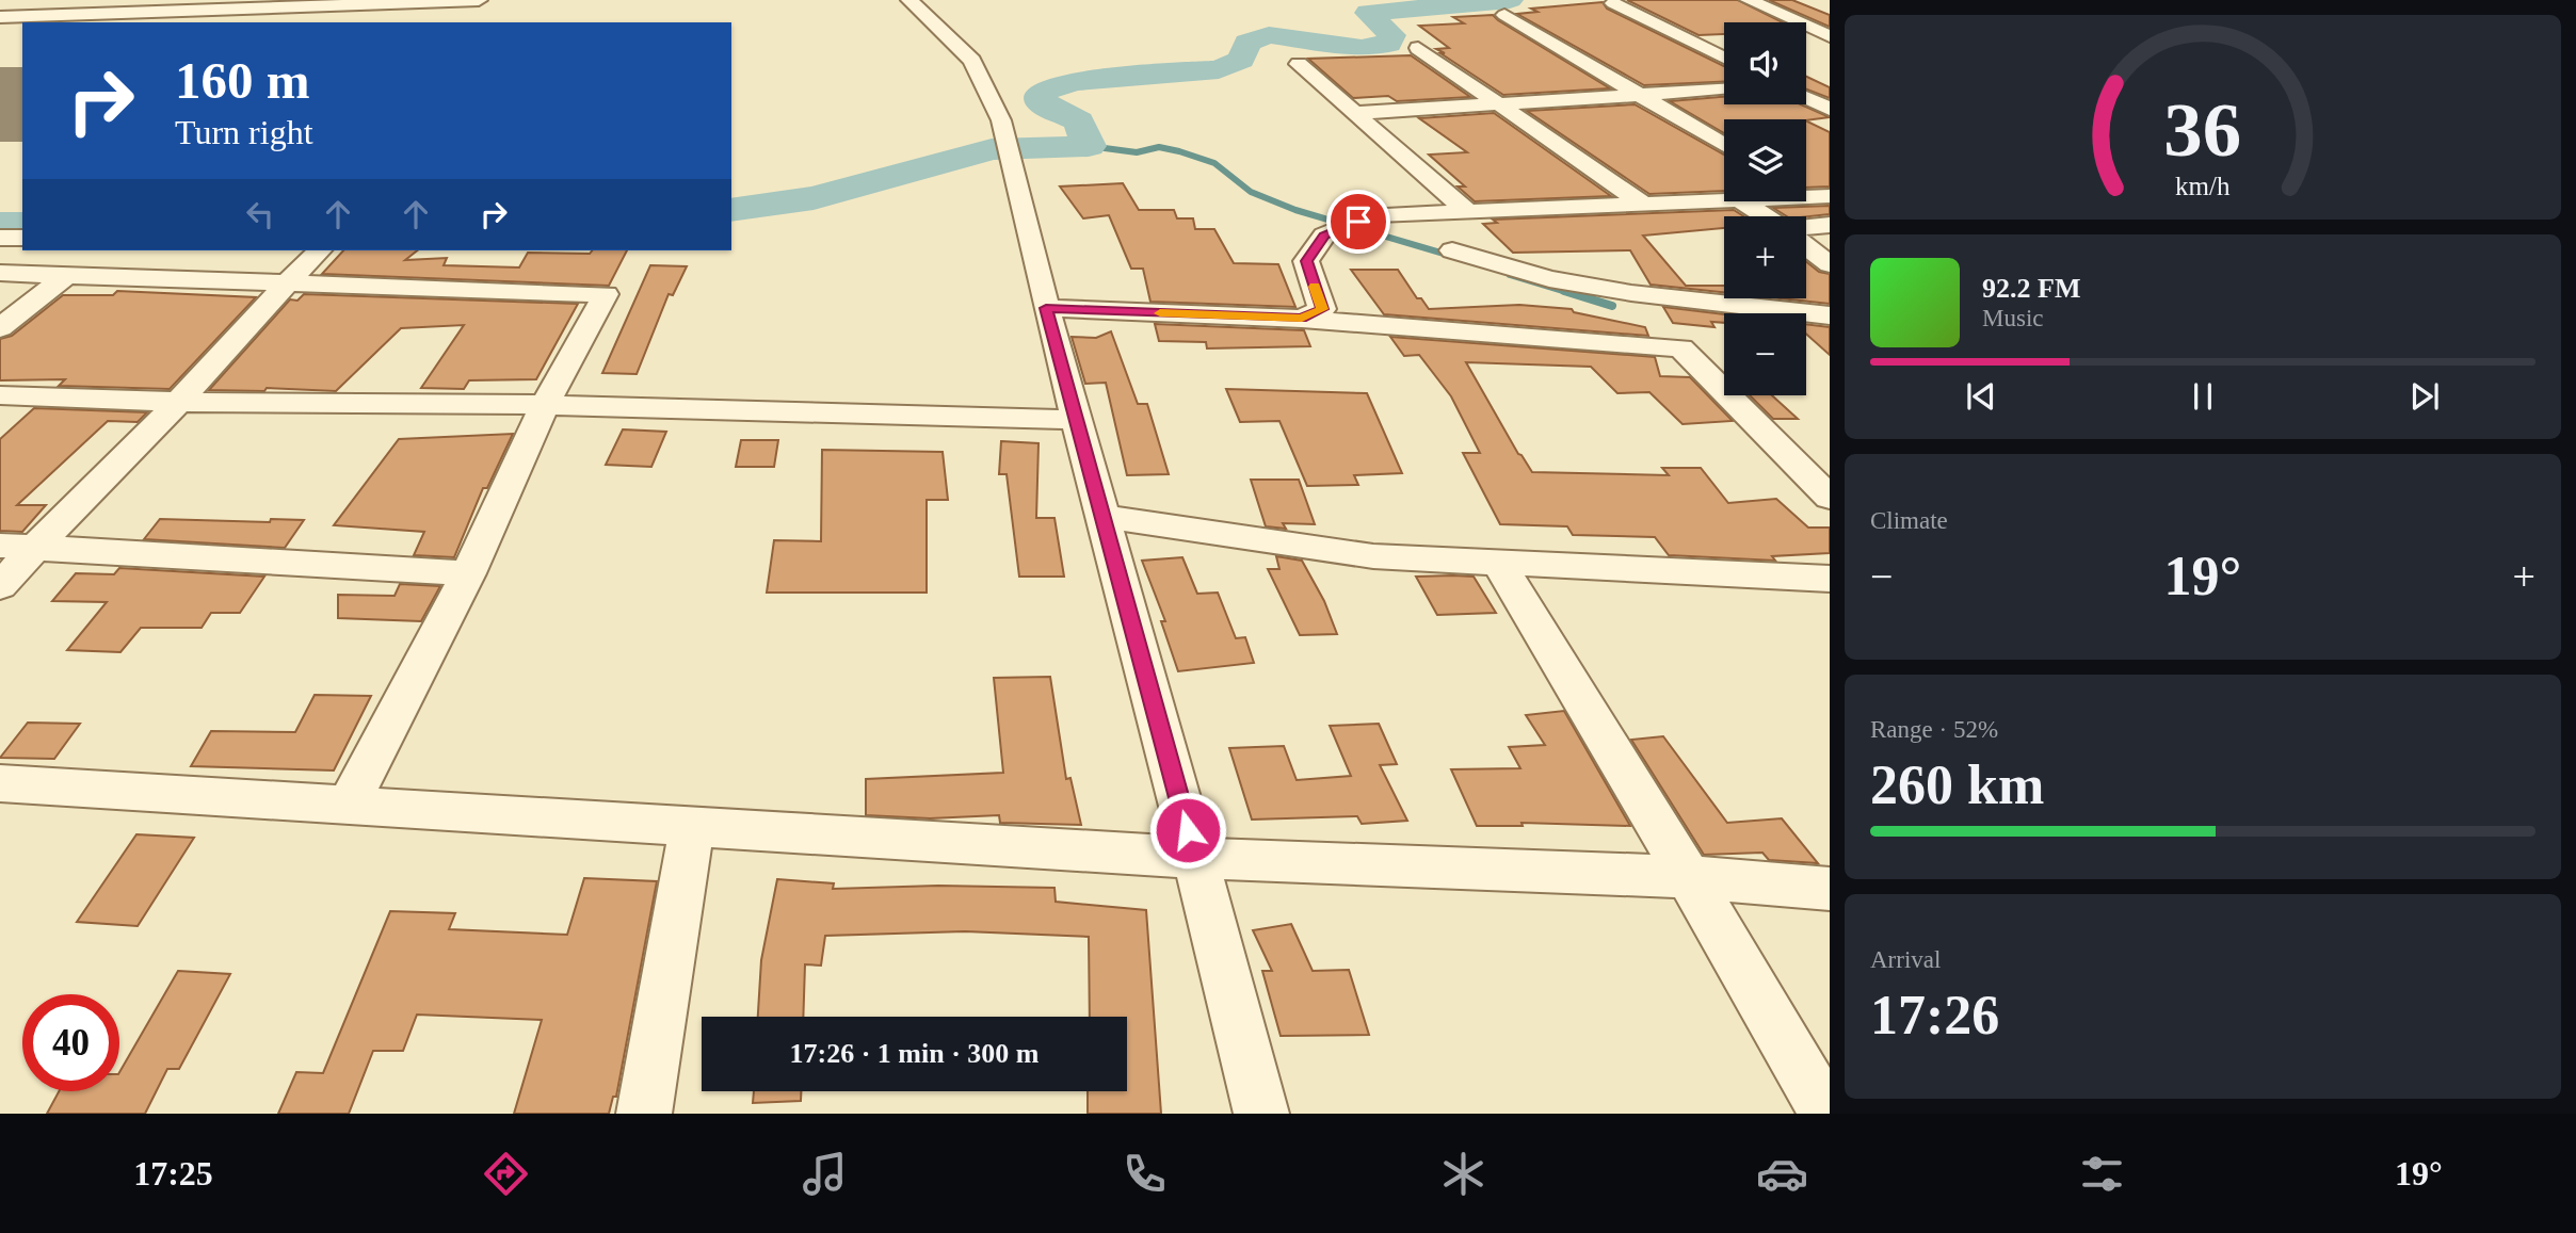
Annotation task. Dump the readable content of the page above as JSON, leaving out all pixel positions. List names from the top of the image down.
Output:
{
  "page": {
    "map_buttons": ["+", "−"],
    "turn": ["160 m", "Turn right"],
    "song": ["92.2 FM", "Music"],
    "tile": [
      "Climate",
      ["Range · 52%", "260 km"],
      ["Arrival", "17:26"]
    ],
    "heat": ["−", "19°", "+"],
    "limit": "40",
    "trip": "17:26 · 1 min · 300 m",
    "tabs": ["17:25", "19°"],
    "gauge": ["36", "km/h"]
  }
}
